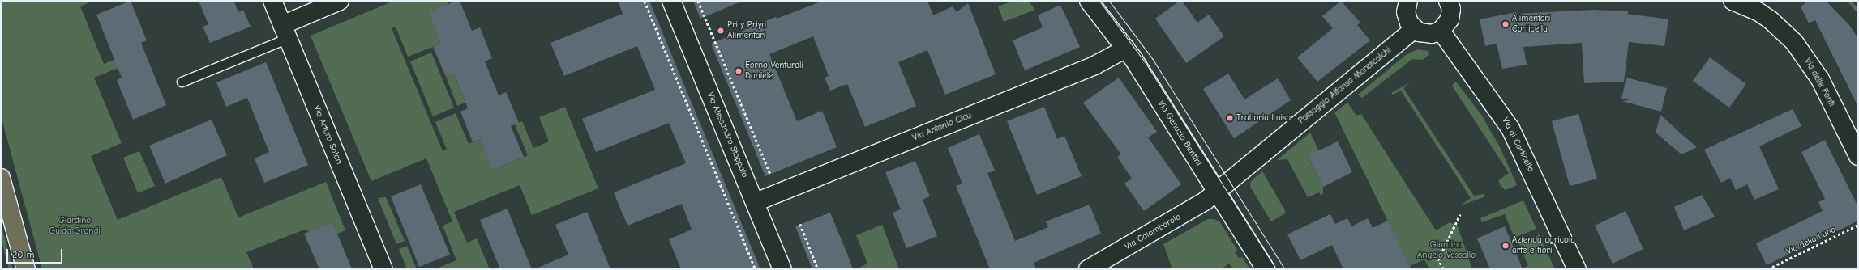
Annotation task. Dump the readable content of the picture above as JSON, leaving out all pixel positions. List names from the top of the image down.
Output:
{
  "streets": {
    "street": [
      "Via delle Fonti",
      "Passaggio Alfonso Marescalchi",
      "Via Antonio Cicu",
      "Via Genuzio Bentini",
      "Via Arturo Solari",
      "Via Alessandro Stoppato",
      "Via di Corticella",
      "Via Colombarola"
    ],
    "path": ["Via della Luna"]
  },
  "crossings": [
    ["Passaggio Alfonso Marescalchi", "Via Genuzio Bentini"],
    ["Passaggio Alfonso Marescalchi", "Via Colombarola"],
    ["Via Antonio Cicu", "Via Genuzio Bentini"],
    ["Via Antonio Cicu", "Via Alessandro Stoppato"],
    ["Via Genuzio Bentini", "Via Colombarola"]
  ],
  "parks": ["Giardino Guido Grandi", "Giardino Angelo Vassallo"],
  "places": [
    "Alimentari Corticella",
    "Prity Priya Alimentari",
    "Forno Venturoli Daniele",
    "Trattoria Luisa",
    "Azienda agricola arte e fiori"
  ],
  "scale_bar": "20 m"
}
